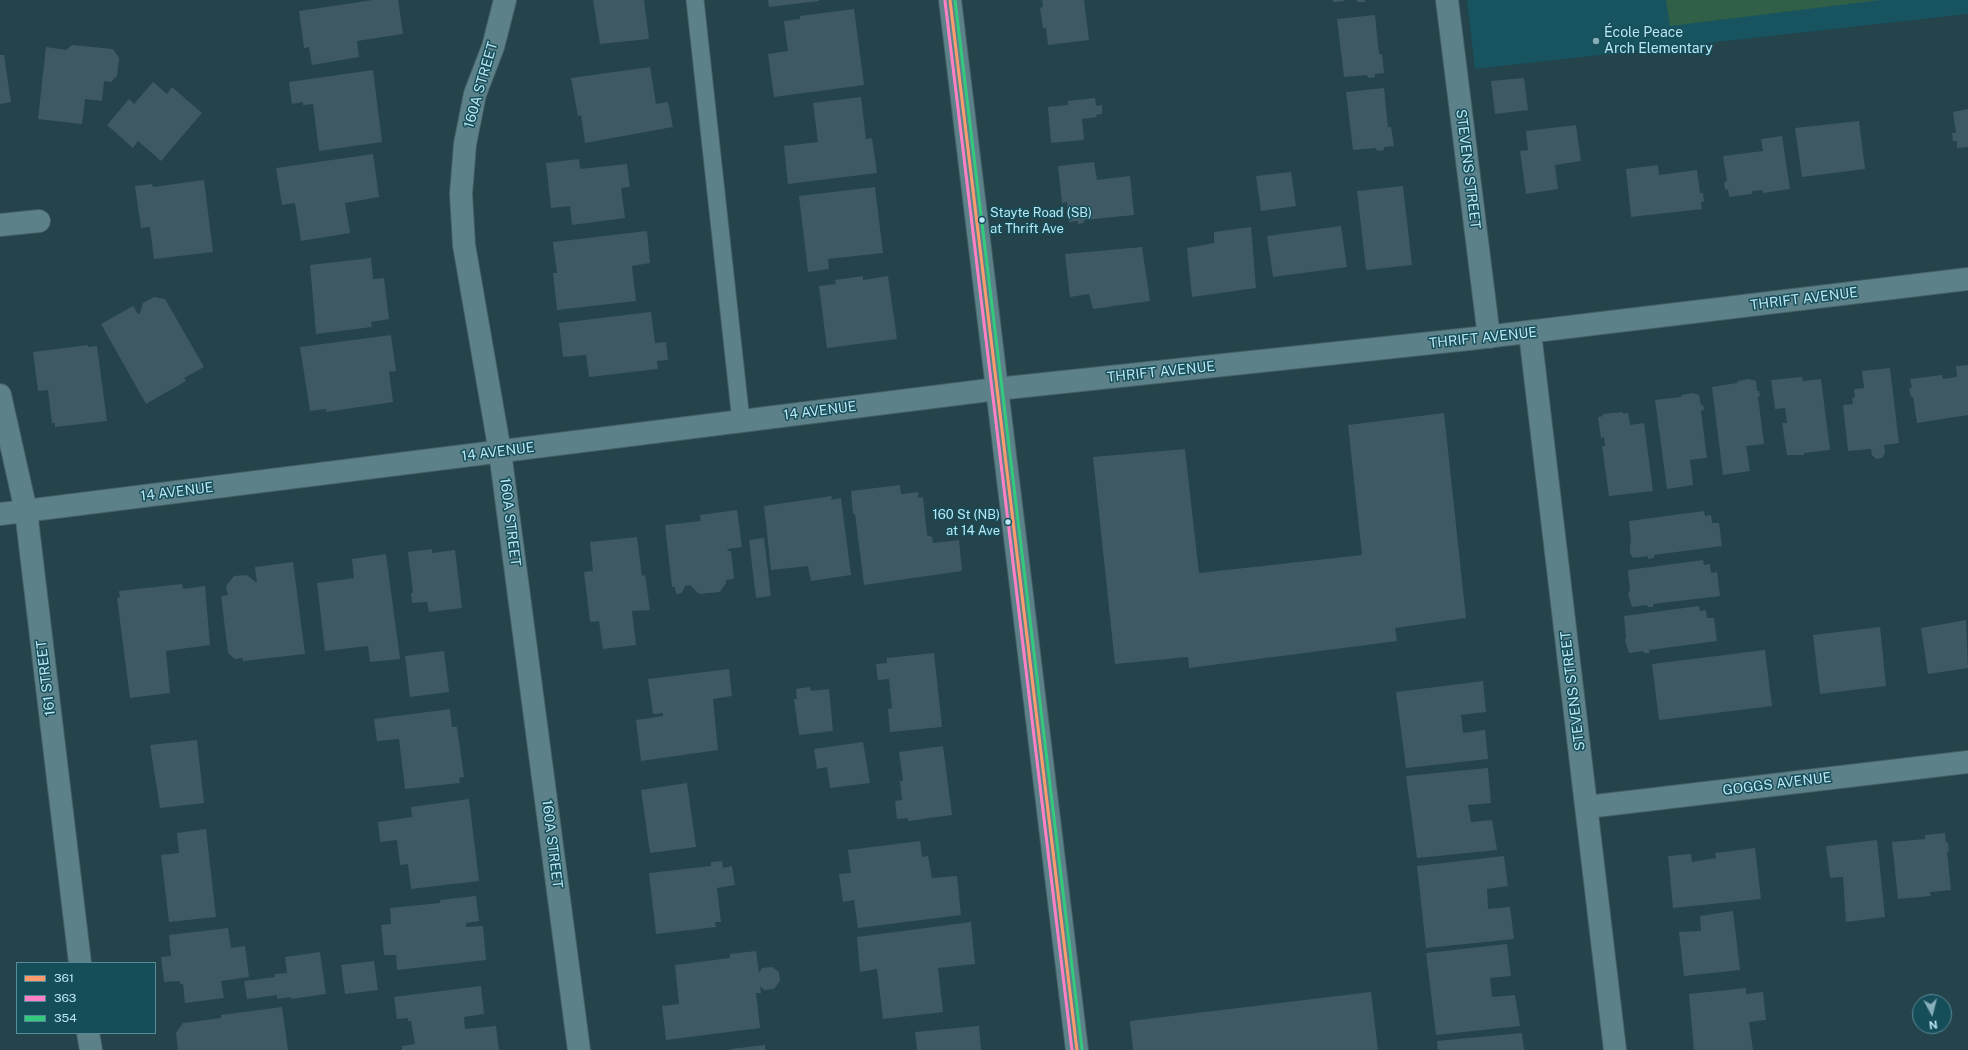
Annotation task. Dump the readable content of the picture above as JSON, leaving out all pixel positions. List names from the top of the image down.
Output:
{
  "streets": {
    "street": [
      "160A STREET",
      "STEVENS STREET",
      "THRIFT AVENUE",
      "14 AVENUE",
      "161 STREET",
      "GOGGS AVENUE"
    ]
  },
  "crossings": [
    ["160A STREET", "14 AVENUE"],
    ["STEVENS STREET", "THRIFT AVENUE"],
    ["STEVENS STREET", "GOGGS AVENUE"],
    ["THRIFT AVENUE", "14 AVENUE"],
    ["14 AVENUE", "161 STREET"]
  ],
  "places": ["École Peace Arch Elementary", "Stayte Road (SB) at Thrift Ave", "160 St (NB) at 14 Ave"],
  "lines": ["transit line 361", "transit line 354", "transit line 363"],
  "legend": ["361", "363", "354"],
  "north": "bottom"
}
